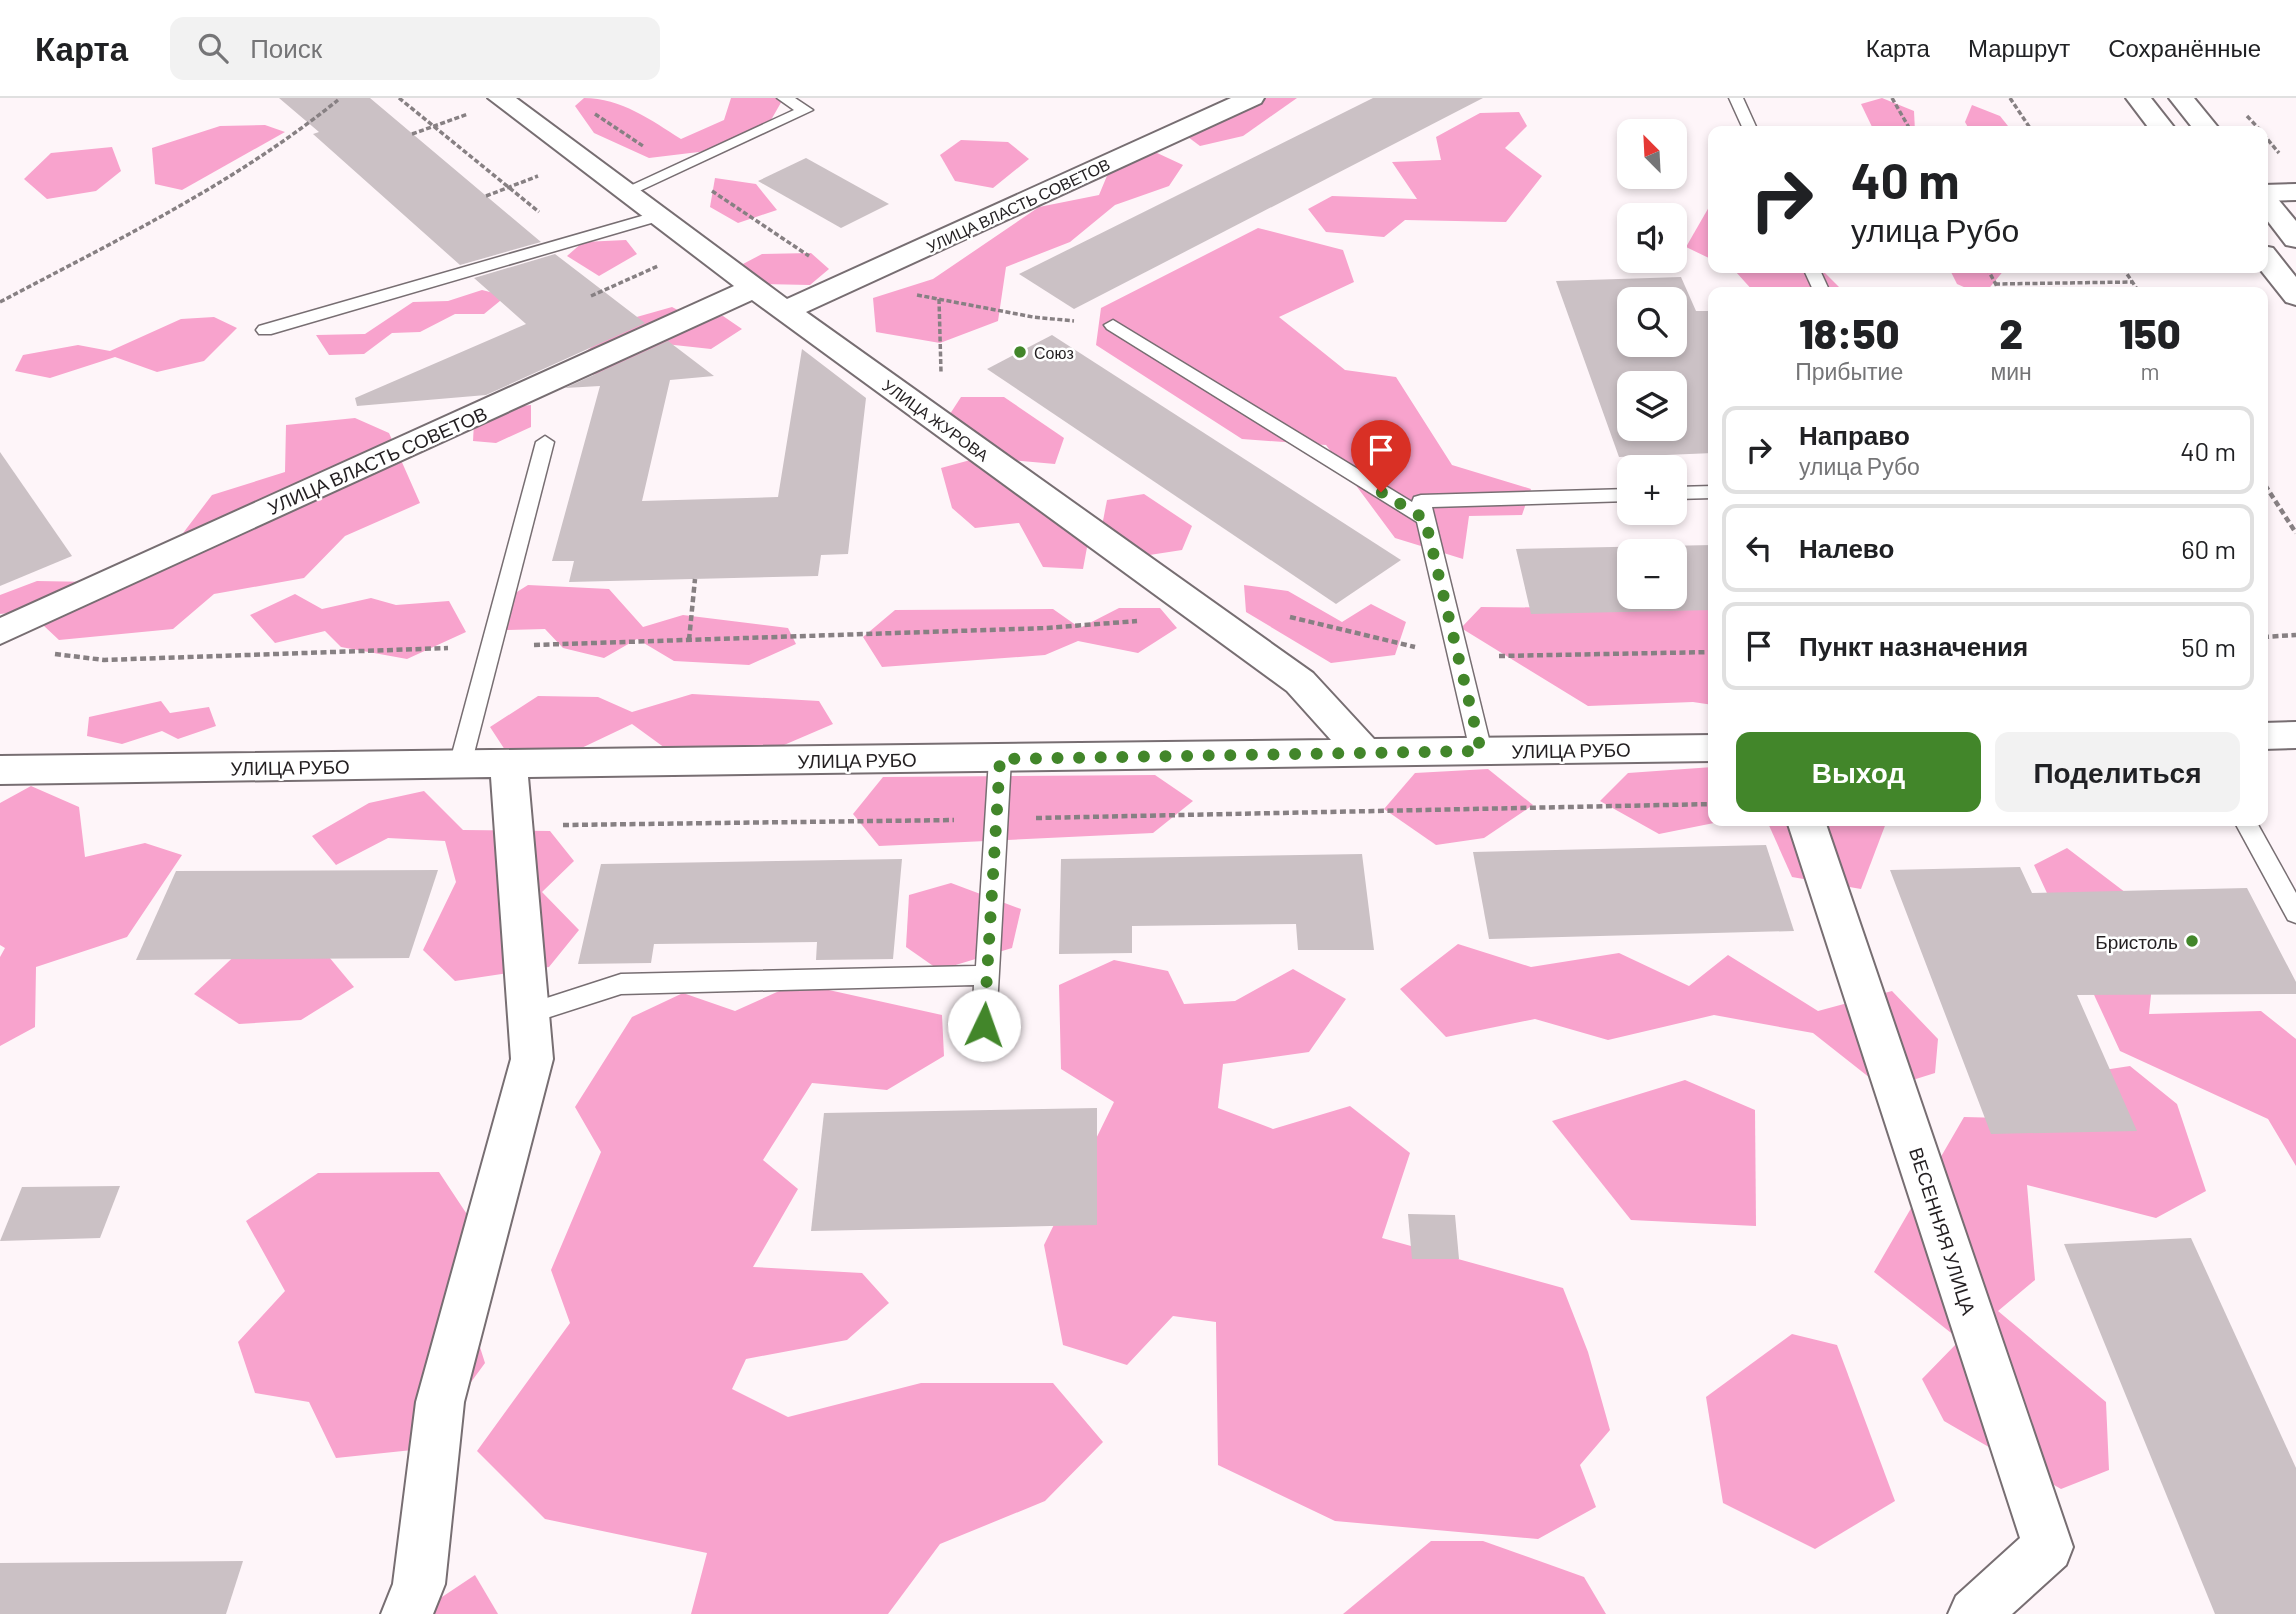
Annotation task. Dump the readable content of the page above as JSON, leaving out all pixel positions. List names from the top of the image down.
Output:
{
  "streets": {
    "street": [
      "УЛИЦА ВЛАСТЬ СОВЕТОВ",
      "УЛИЦА ЖУРОВА",
      "УЛИЦА РУБО",
      "ВЕСЕННЯЯ УЛИЦА"
    ]
  },
  "crossings": [
    ["УЛИЦА ВЛАСТЬ СОВЕТОВ", "УЛИЦА ЖУРОВА"],
    ["УЛИЦА ЖУРОВА", "УЛИЦА РУБО"]
  ],
  "places": ["Союз", "Бристоль"],
  "north": "top left",
  "page": {
    "header": "Карта",
    "search": "Поиск",
    "nav": ["Карта", "Маршрут", "Сохранённые"],
    "map_buttons": ["+", "−"],
    "turn": ["40 m", "улица Рубо"],
    "eta": [
      "18:50",
      "Прибытие",
      "2",
      "мин",
      "150",
      "m"
    ],
    "list": [
      {
        "name": "Направо",
        "note": "улица Рубо",
        "value": "40 m"
      },
      {
        "name": "Налево",
        "value": "60 m"
      },
      {
        "name": "Пункт назначения",
        "value": "50 m"
      }
    ],
    "buttons": ["Выход", "Поделиться"]
  }
}
